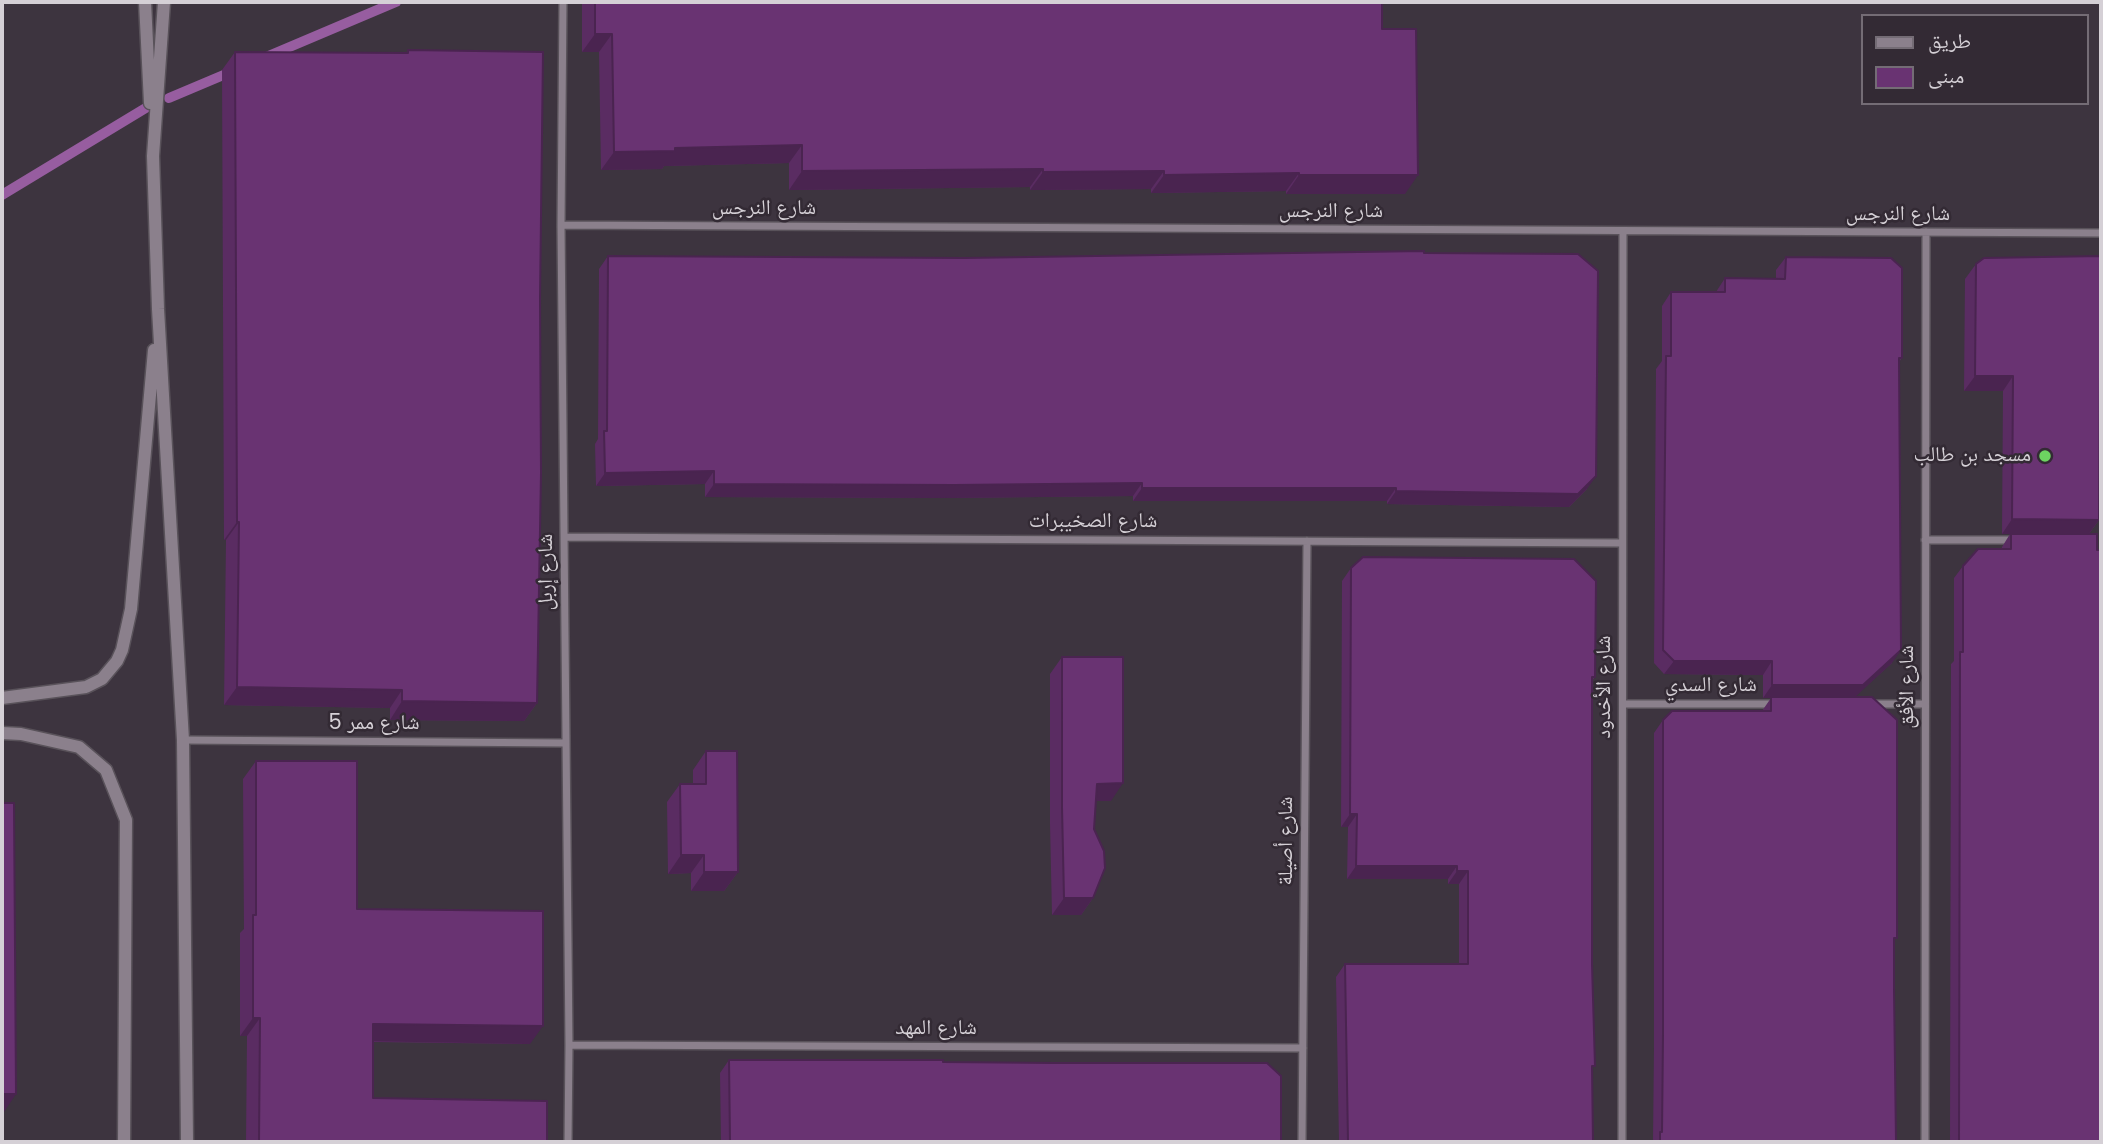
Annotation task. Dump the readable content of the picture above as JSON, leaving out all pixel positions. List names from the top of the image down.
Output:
{
  "streets": {
    "street": [
      "شارع النرجس",
      "شارع الصخيبرات",
      "شارع إربل",
      "شارع السدي",
      "شارع الأخدود",
      "شارع الأفق",
      "شارع ممر 5",
      "شارع أصيلة",
      "شارع المهد"
    ]
  },
  "crossings": [
    ["شارع النرجس", "شارع إربل"],
    ["شارع النرجس", "شارع الأخدود"],
    ["شارع النرجس", "شارع الأفق"],
    ["شارع الصخيبرات", "شارع إربل"],
    ["شارع الصخيبرات", "شارع الأخدود"],
    ["شارع الصخيبرات", "شارع أصيلة"],
    ["شارع إربل", "شارع ممر 5"],
    ["شارع إربل", "شارع المهد"],
    ["شارع السدي", "شارع الأخدود"],
    ["شارع أصيلة", "شارع المهد"]
  ],
  "places": ["مسجد بن طالب"],
  "legend": ["طريق", "مبنى"]
}
